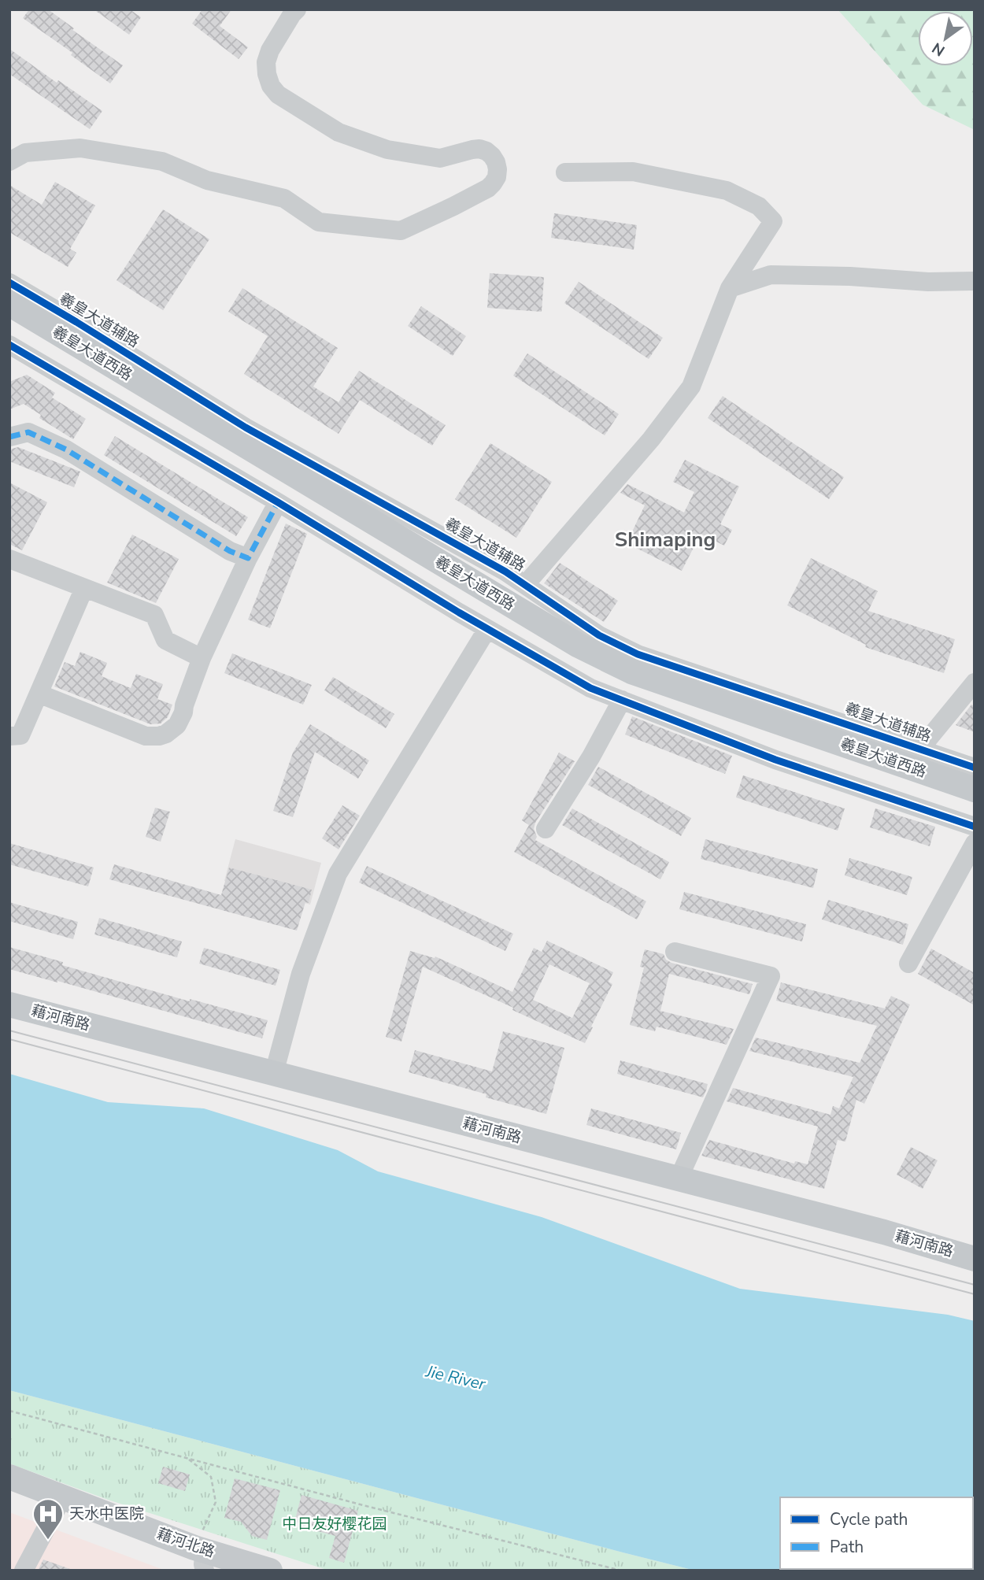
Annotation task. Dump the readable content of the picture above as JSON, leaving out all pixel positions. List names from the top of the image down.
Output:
{
  "streets": {
    "main road": ["羲皇大道西路", "藉河南路", "藉河北路"],
    "street": ["羲皇大道辅路"]
  },
  "districts": ["Shimaping"],
  "water": ["Jie River"],
  "parks": ["中日友好樱花园"],
  "places": {
    "hospital": ["天水中医院"]
  },
  "legend": ["Cycle path", "Path"],
  "north": "bottom left"
}
